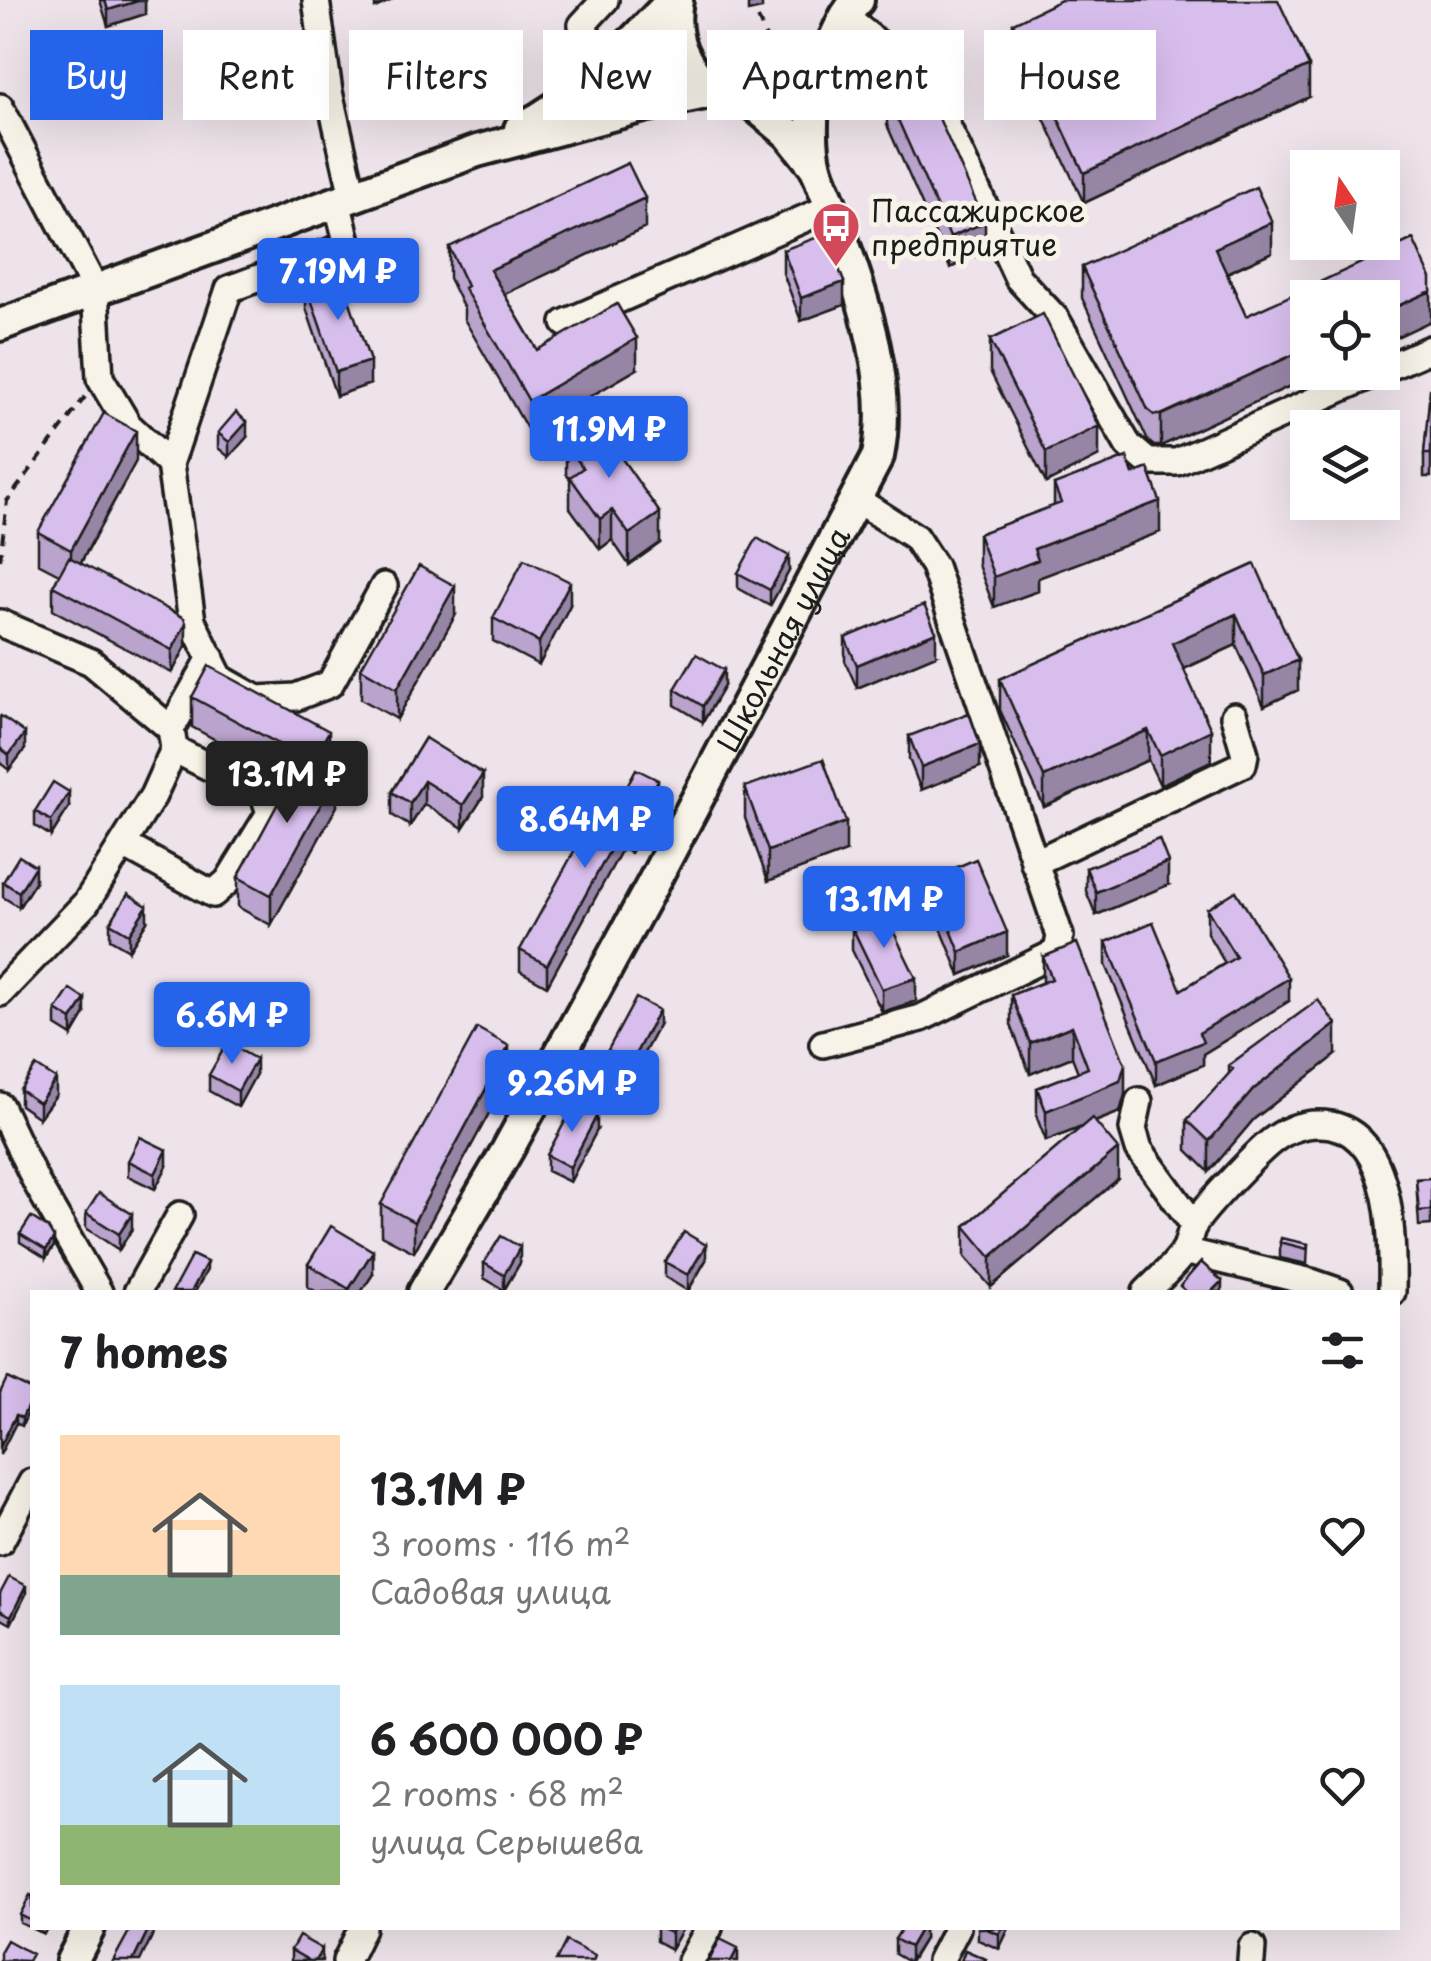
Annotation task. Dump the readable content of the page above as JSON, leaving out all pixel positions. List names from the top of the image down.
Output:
{
  "streets": {
    "main road": ["Школьная улица"]
  },
  "places": {
    "bus stop": ["Пассажирское предприятие"]
  },
  "north": "top",
  "page": {
    "chip": [
      "Buy",
      "Rent",
      "Filters",
      "New",
      "Apartment",
      "House"
    ],
    "price": [
      "7.19M ₽",
      "11.9M ₽",
      "13.1M ₽",
      "8.64M ₽",
      "13.1M ₽",
      "6.6M ₽",
      "9.26M ₽"
    ],
    "heading": "7 homes",
    "list": [
      {
        "name": "13.1M ₽",
        "note": "3 rooms · 116 m² · Садовая улица"
      },
      {
        "name": "6 600 000 ₽",
        "note": "2 rooms · 68 m² · улица Серышева"
      }
    ]
  }
}
